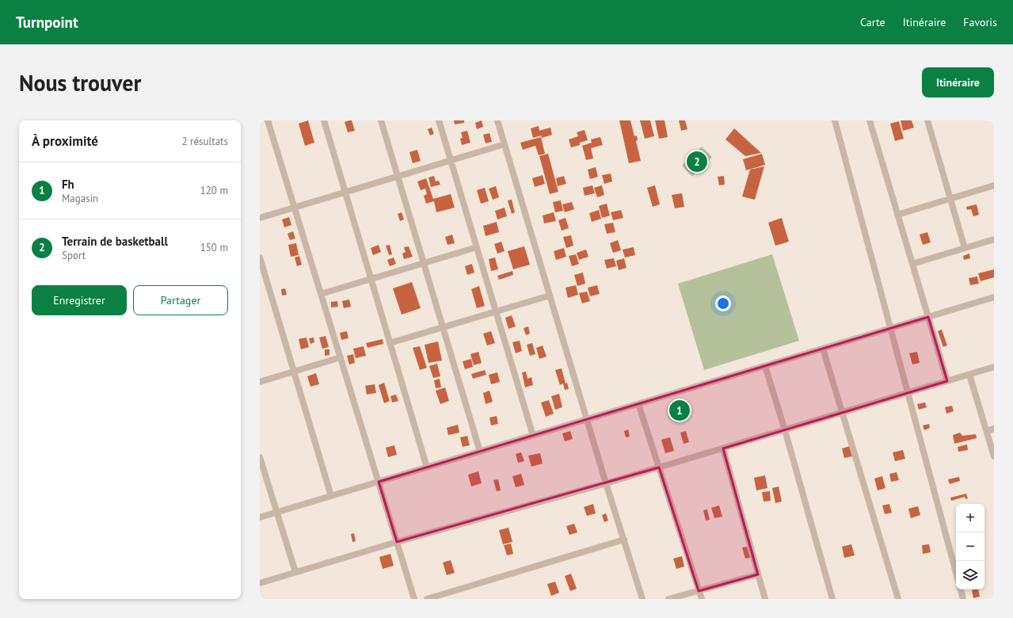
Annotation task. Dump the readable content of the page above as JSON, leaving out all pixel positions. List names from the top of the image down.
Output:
{
  "page": {
    "header": "Turnpoint",
    "nav": ["Carte", "Itinéraire", "Favoris"],
    "buttons": [
      "Itinéraire",
      ["Enregistrer", "Partager"]
    ],
    "title": "Nous trouver",
    "heading": ["À proximité", "2 résultats"],
    "pins": ["2", "1"],
    "list": [
      {
        "mark": "1",
        "name": "Fh",
        "note": "Magasin",
        "value": "120 m"
      },
      {
        "mark": "2",
        "name": "Terrain de basketball",
        "note": "Sport",
        "value": "150 m"
      }
    ],
    "map_buttons": ["+", "−"]
  }
}
